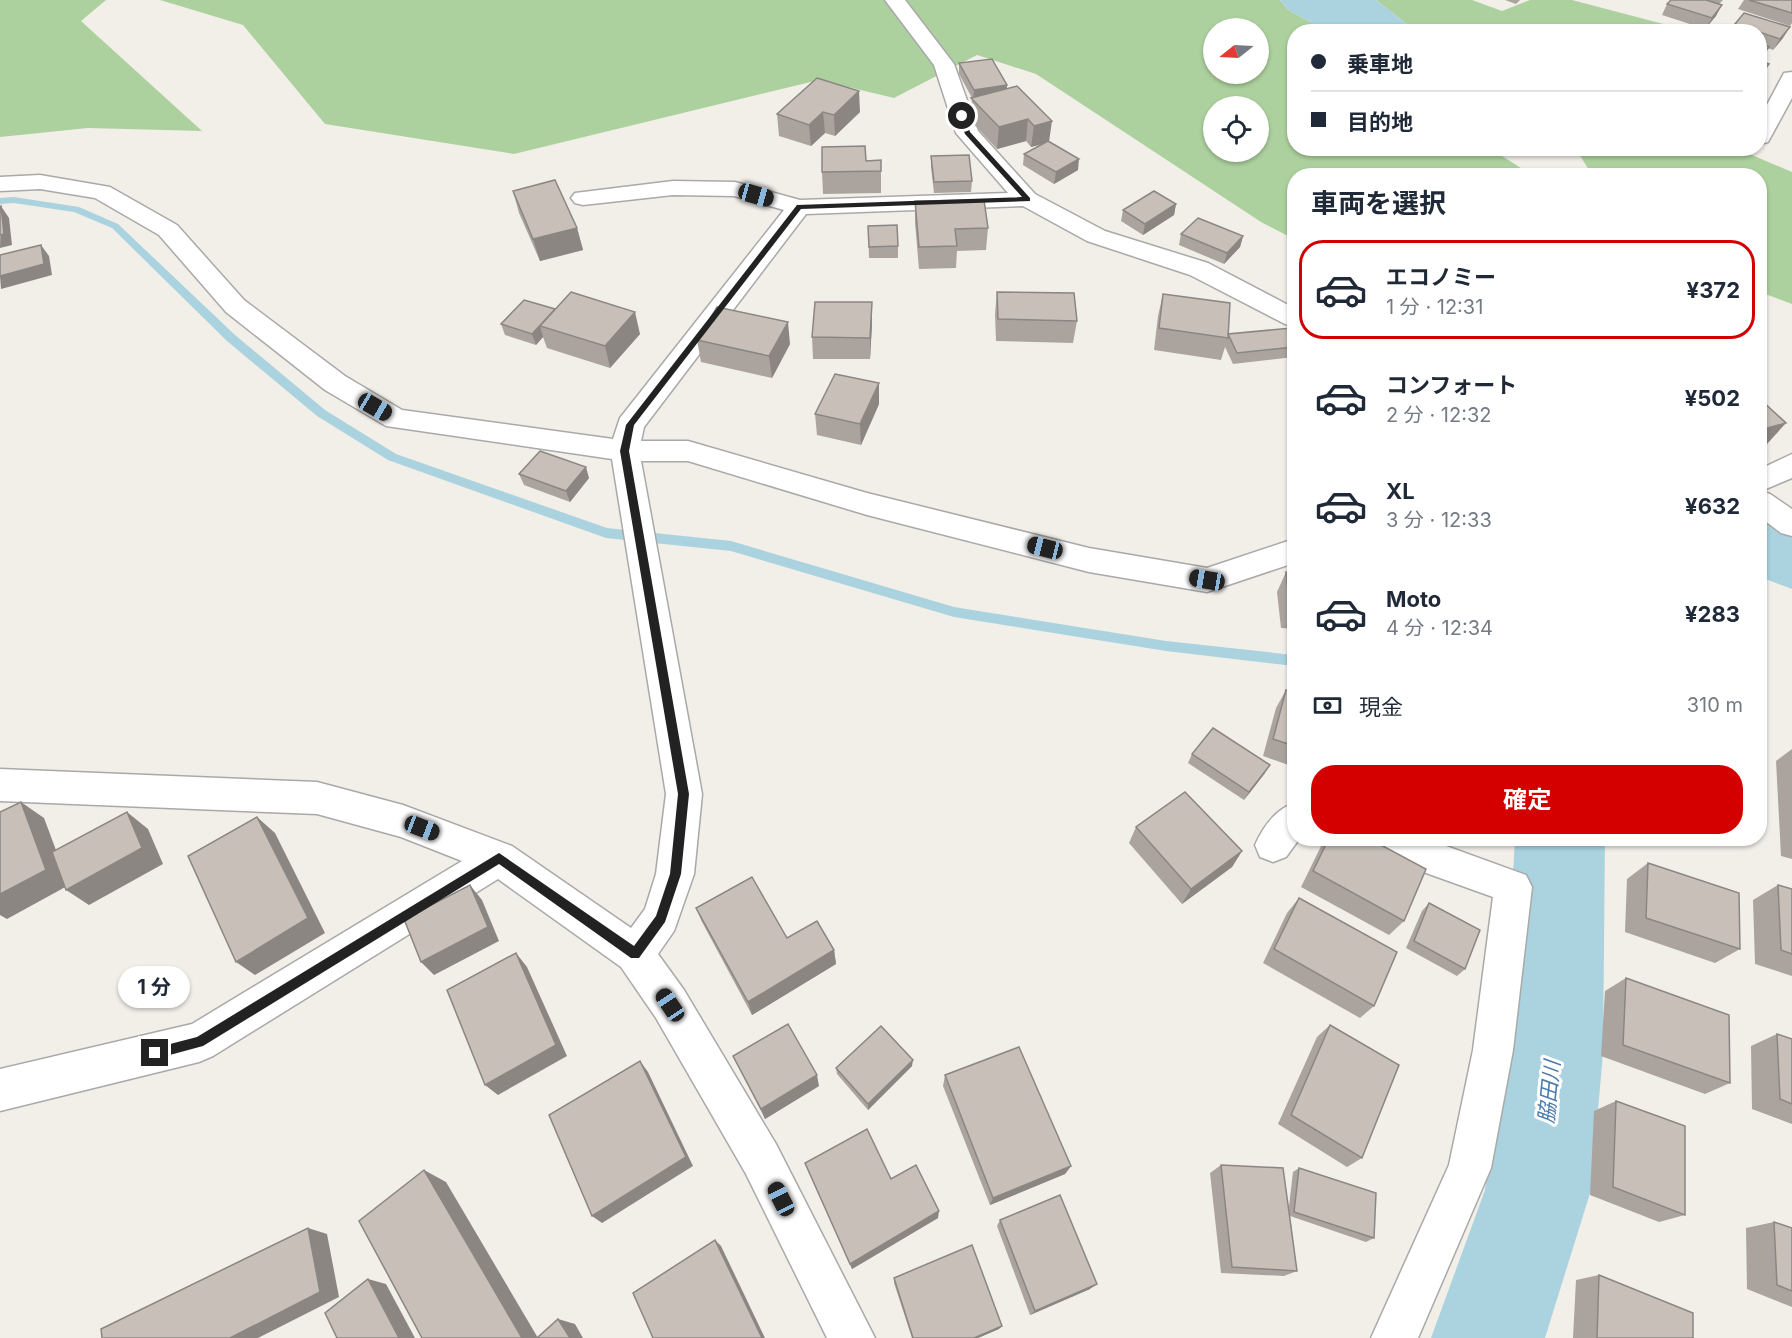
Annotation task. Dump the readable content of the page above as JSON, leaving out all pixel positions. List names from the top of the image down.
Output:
{
  "water": ["脇田川"],
  "north": "left",
  "page": {
    "banner": ["乗車地", "目的地"],
    "heading": "車両を選択",
    "list": [
      {
        "name": "エコノミー",
        "note": "1 分 · 12:31",
        "value": "¥372"
      },
      {
        "name": "コンフォート",
        "note": "2 分 · 12:32",
        "value": "¥502"
      },
      {
        "name": "XL",
        "note": "3 分 · 12:33",
        "value": "¥632"
      },
      {
        "name": "Moto",
        "note": "4 分 · 12:34",
        "value": "¥283"
      }
    ],
    "pay": ["現金", "310 m"],
    "buttons": "確定",
    "bubble": "1 分"
  }
}
